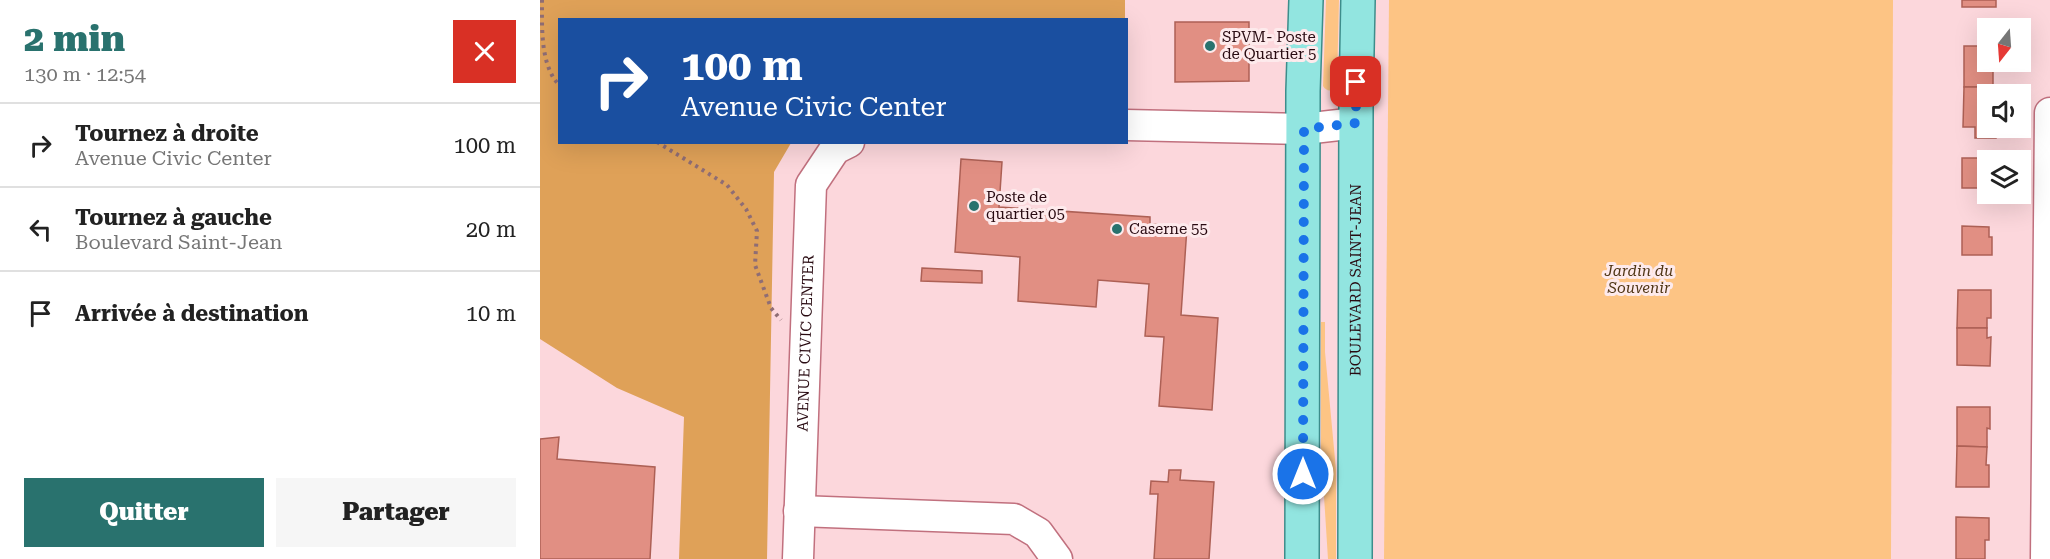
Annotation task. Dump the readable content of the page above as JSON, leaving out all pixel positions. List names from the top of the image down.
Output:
{
  "streets": {
    "main road": ["BOULEVARD SAINT-JEAN"],
    "street": ["AVENUE CIVIC CENTER"]
  },
  "parks": ["Jardin du Souvenir"],
  "places": ["SPVM- Poste de Quartier 5", "Poste de quartier 05", "Caserne 55"],
  "north": "bottom",
  "page": {
    "heading": ["2 min", "130 m · 12:54"],
    "turn": ["100 m", "Avenue Civic Center"],
    "list": [
      {
        "name": "Tournez à droite",
        "note": "Avenue Civic Center",
        "value": "100 m"
      },
      {
        "name": "Tournez à gauche",
        "note": "Boulevard Saint-Jean",
        "value": "20 m"
      },
      {
        "name": "Arrivée à destination",
        "value": "10 m"
      }
    ],
    "buttons": ["Quitter", "Partager"]
  }
}
